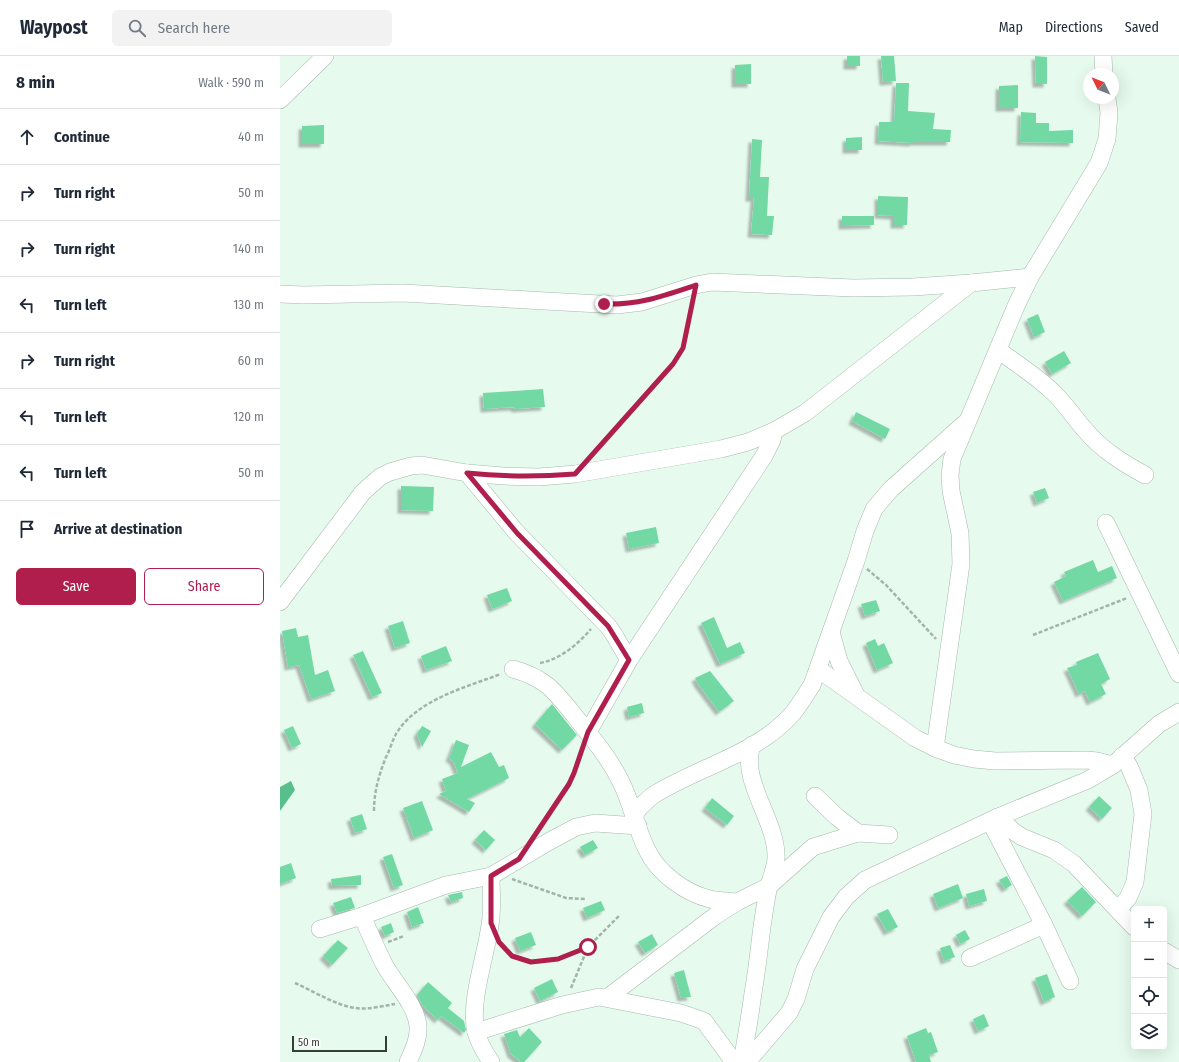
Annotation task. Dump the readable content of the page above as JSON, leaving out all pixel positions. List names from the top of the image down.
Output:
{
  "scale_bar": "50 m",
  "north": "top left",
  "page": {
    "header": "Waypost",
    "search": "Search here",
    "nav": ["Map", "Directions", "Saved"],
    "heading": ["8 min", "Walk · 590 m"],
    "list": [
      ["Continue", "40 m"],
      ["Turn right", "50 m"],
      ["Turn right", "140 m"],
      ["Turn left", "130 m"],
      ["Turn right", "60 m"],
      ["Turn left", "120 m"],
      ["Turn left", "50 m"],
      "Arrive at destination"
    ],
    "buttons": ["Save", "Share"],
    "map_buttons": ["+", "−"],
    "scale": "50 m"
  }
}
